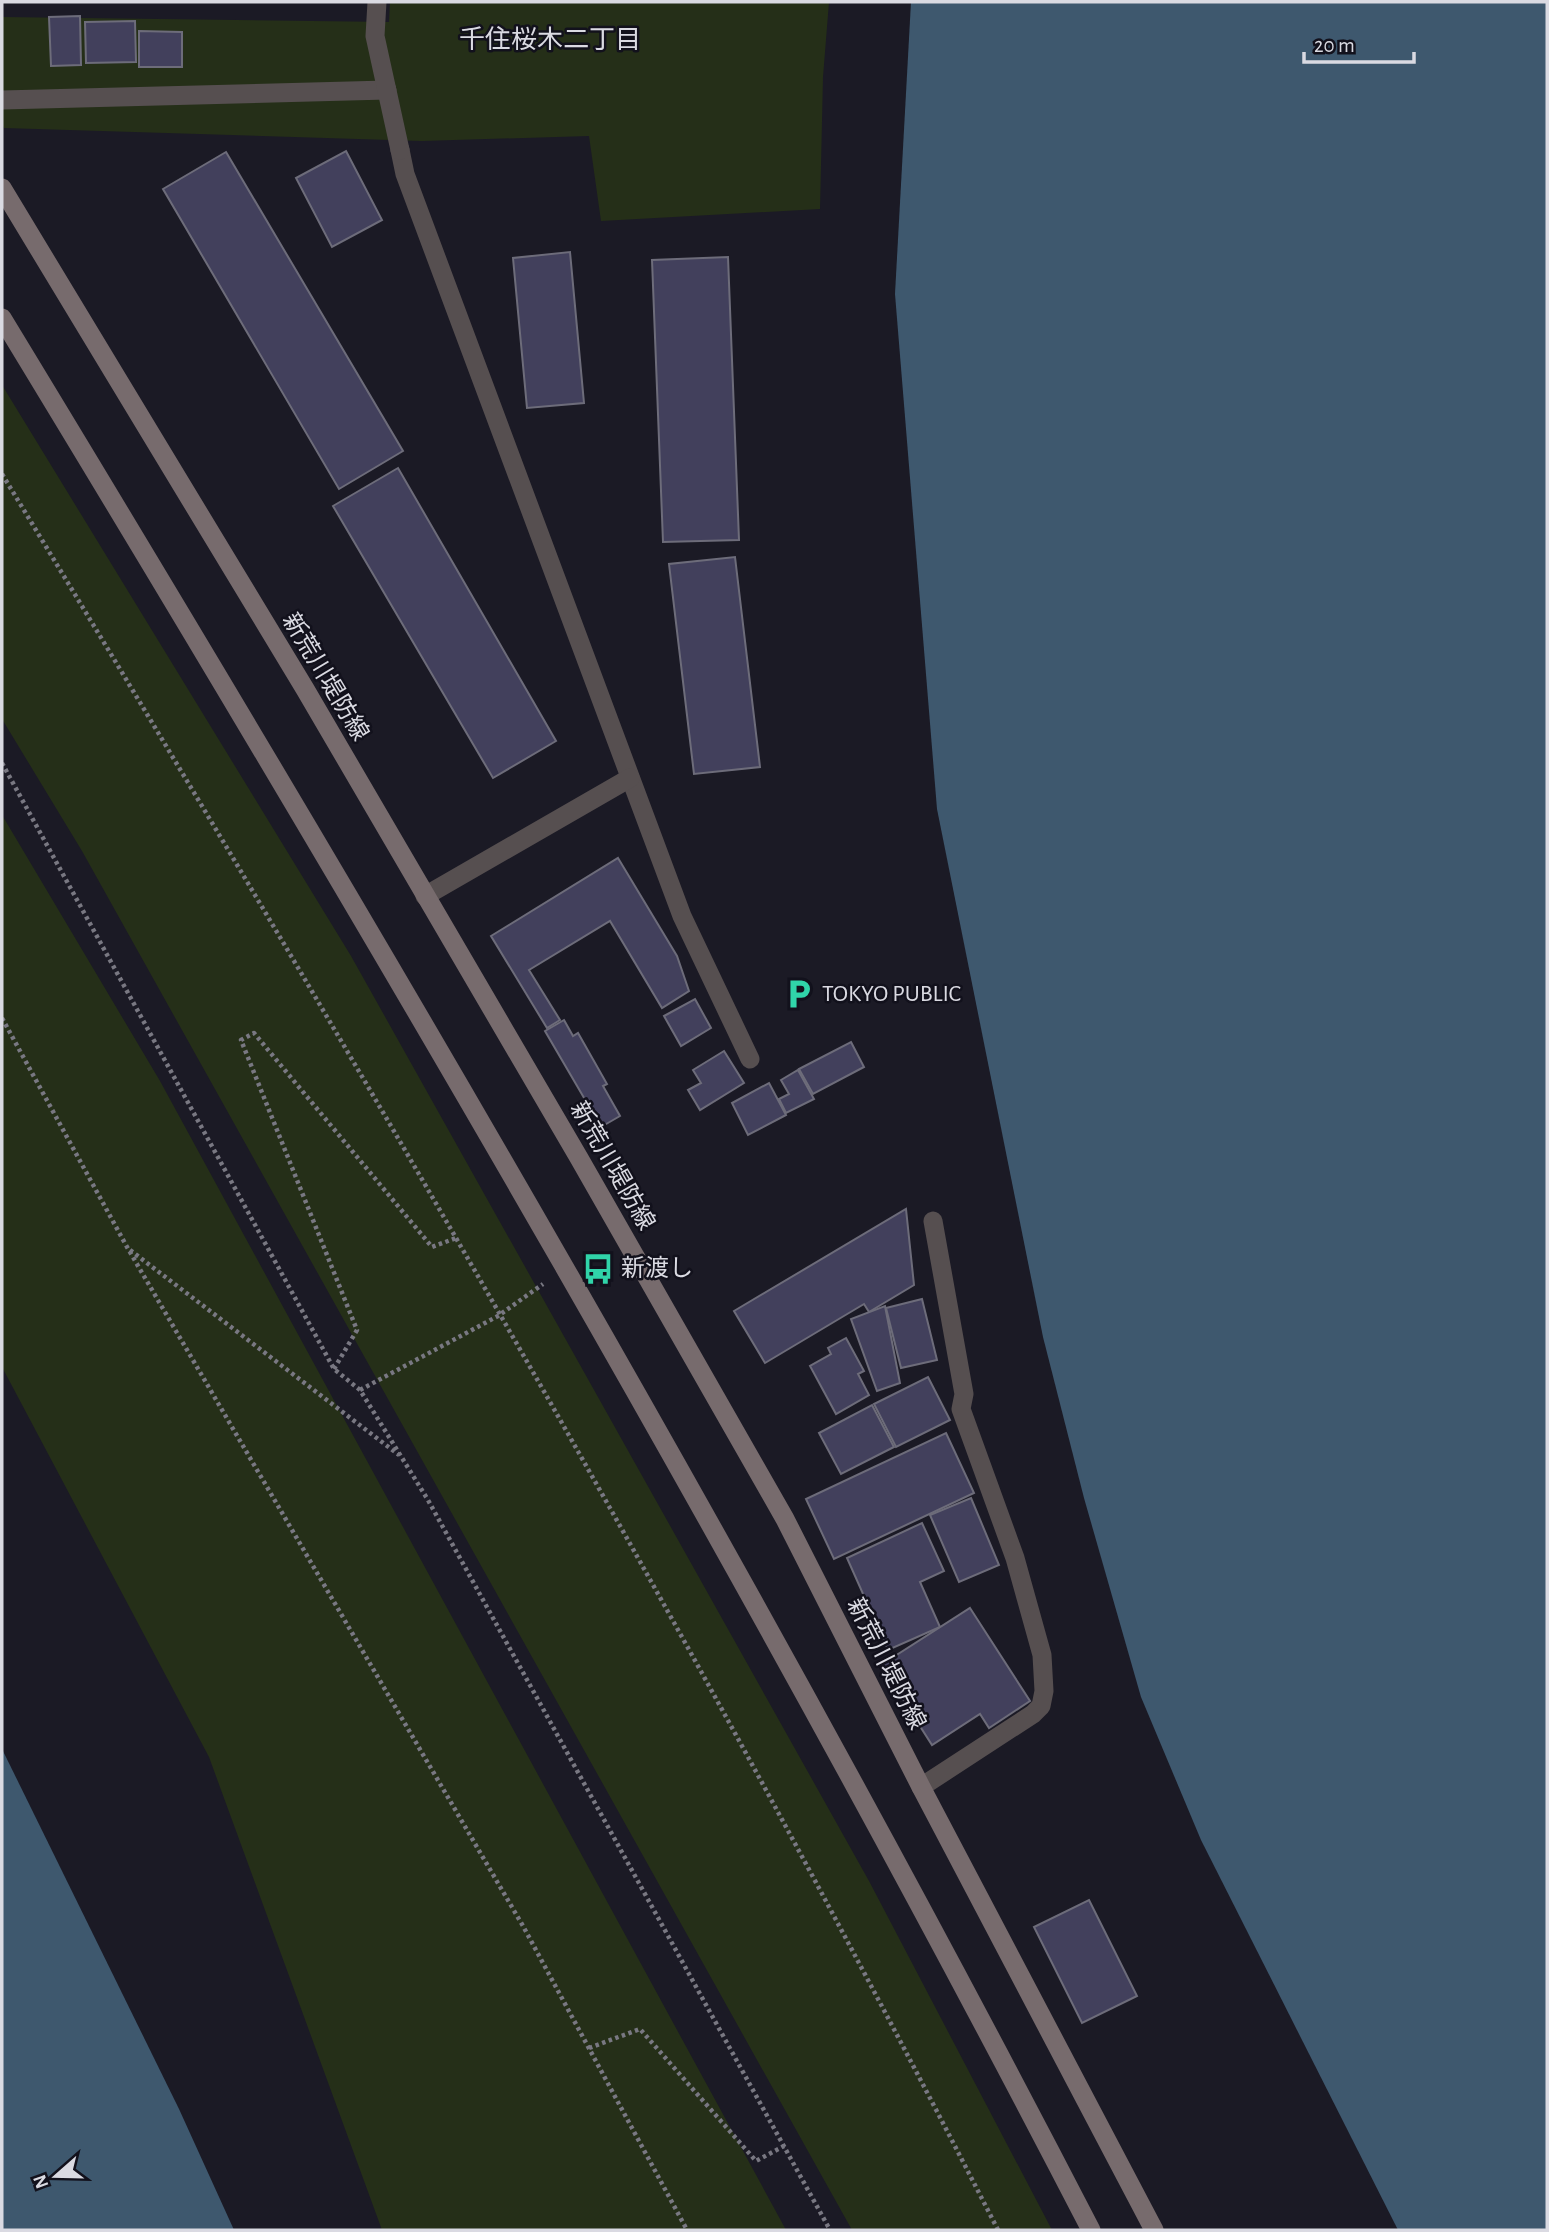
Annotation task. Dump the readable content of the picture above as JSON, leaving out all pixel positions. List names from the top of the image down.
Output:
{
  "streets": {
    "main road": ["新荒川堤防線"]
  },
  "districts": ["千住桜木二丁目"],
  "places": {
    "parking": ["TOKYO PUBLIC"],
    "bus stop": ["新渡し"]
  },
  "scale_bar": "20 m",
  "north": "left"
}
